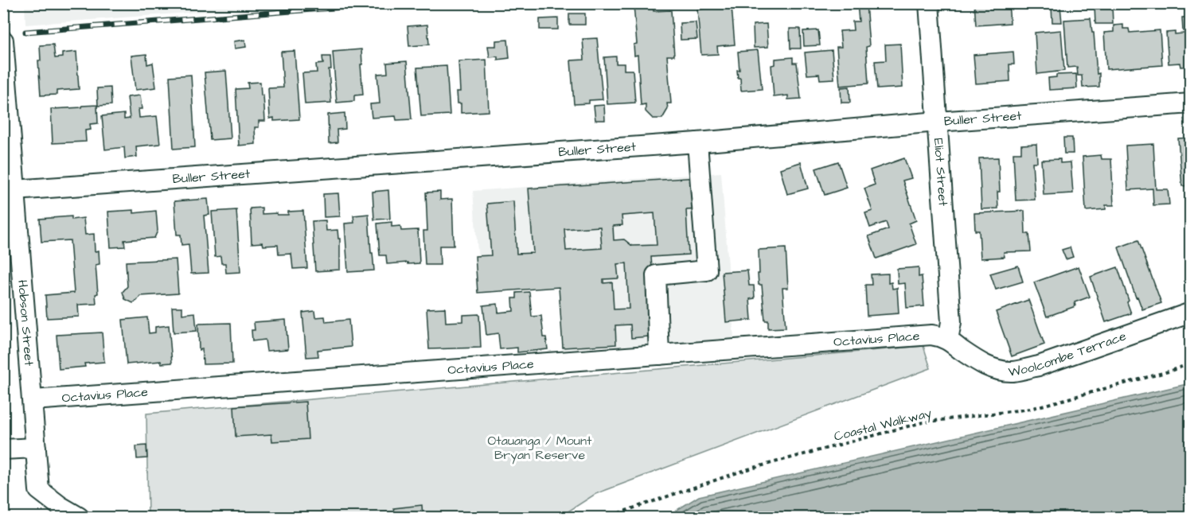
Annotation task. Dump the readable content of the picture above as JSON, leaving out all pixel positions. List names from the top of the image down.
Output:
{
  "streets": {
    "street": [
      "Buller Street",
      "Eliot Street",
      "Hobson Street",
      "Octavius Place",
      "Woolcombe Terrace"
    ],
    "path": ["Coastal Walkway"]
  },
  "crossings": [
    ["Buller Street", "Eliot Street"],
    ["Buller Street", "Hobson Street"],
    ["Eliot Street", "Octavius Place"],
    ["Eliot Street", "Woolcombe Terrace"],
    ["Hobson Street", "Octavius Place"],
    ["Octavius Place", "Woolcombe Terrace"]
  ],
  "parks": ["Otauanga / Mount Bryan Reserve"]
}
